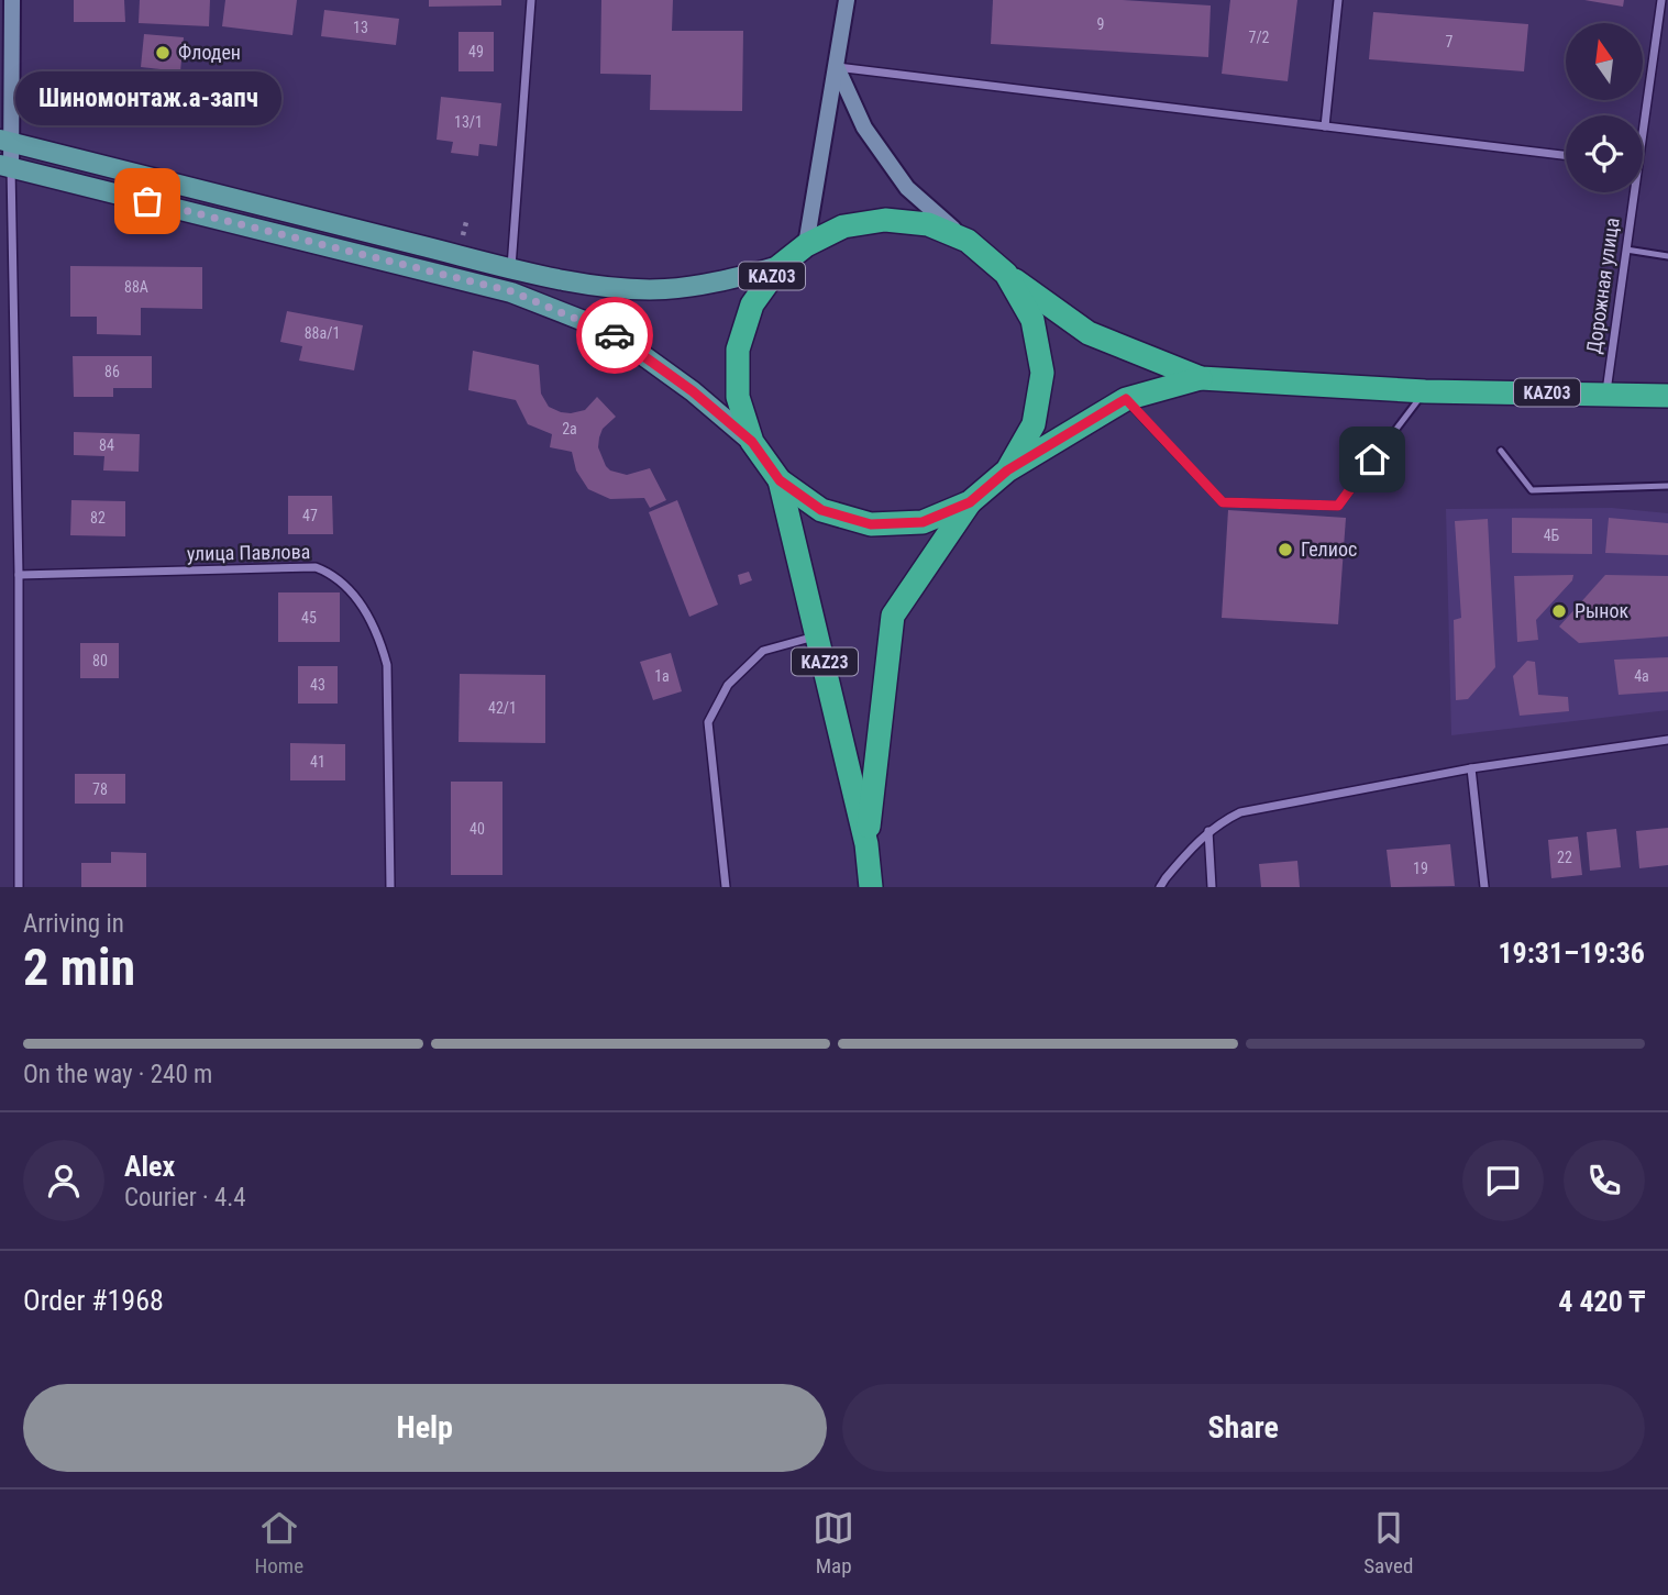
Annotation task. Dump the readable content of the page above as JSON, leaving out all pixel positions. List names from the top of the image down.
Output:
{
  "streets": {
    "highway": ["KАZ03", "KAZ23"],
    "street": ["Дорожная улица", "улица Павлова"]
  },
  "crossings": [
    ["KАZ03", "Дорожная улица"],
    ["KАZ03", "KAZ23"]
  ],
  "places": [
    "Флоден",
    "Шиномонтаж.а-запч",
    "Гелиос",
    "Рынок"
  ],
  "house_numbers": [
    "9",
    "13",
    "7/2",
    "7",
    "49",
    "13/1",
    "88А",
    "88а/1",
    "86",
    "2а",
    "84",
    "47",
    "82",
    "4Б",
    "45",
    "80",
    "1а",
    "4а",
    "43",
    "42/1",
    "41",
    "78",
    "40",
    "22",
    "19"
  ],
  "north": "top",
  "page": {
    "bubble": "Шиномонтаж.а-запч",
    "heading": ["2 min", "Arriving in", "19:31–19:36"],
    "panel": [
      "Alex",
      "Courier · 4.4",
      "Order #1968",
      "4 420 ₸"
    ],
    "bar": "On the way · 240 m",
    "buttons": ["Help", "Share"],
    "tabs": ["Home", "Map", "Saved"]
  }
}
